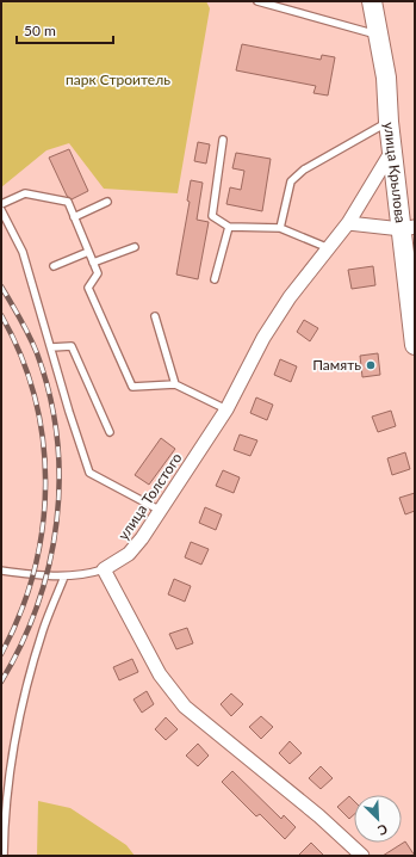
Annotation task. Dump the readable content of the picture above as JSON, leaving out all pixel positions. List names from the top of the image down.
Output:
{
  "streets": {
    "main road": ["улица Крылова"],
    "street": ["улица Толстого"]
  },
  "crossings": [
    ["улица Крылова", "улица Толстого"]
  ],
  "parks": ["парк Строитель"],
  "places": ["Память"],
  "scale_bar": "50 m",
  "north": "bottom right"
}
